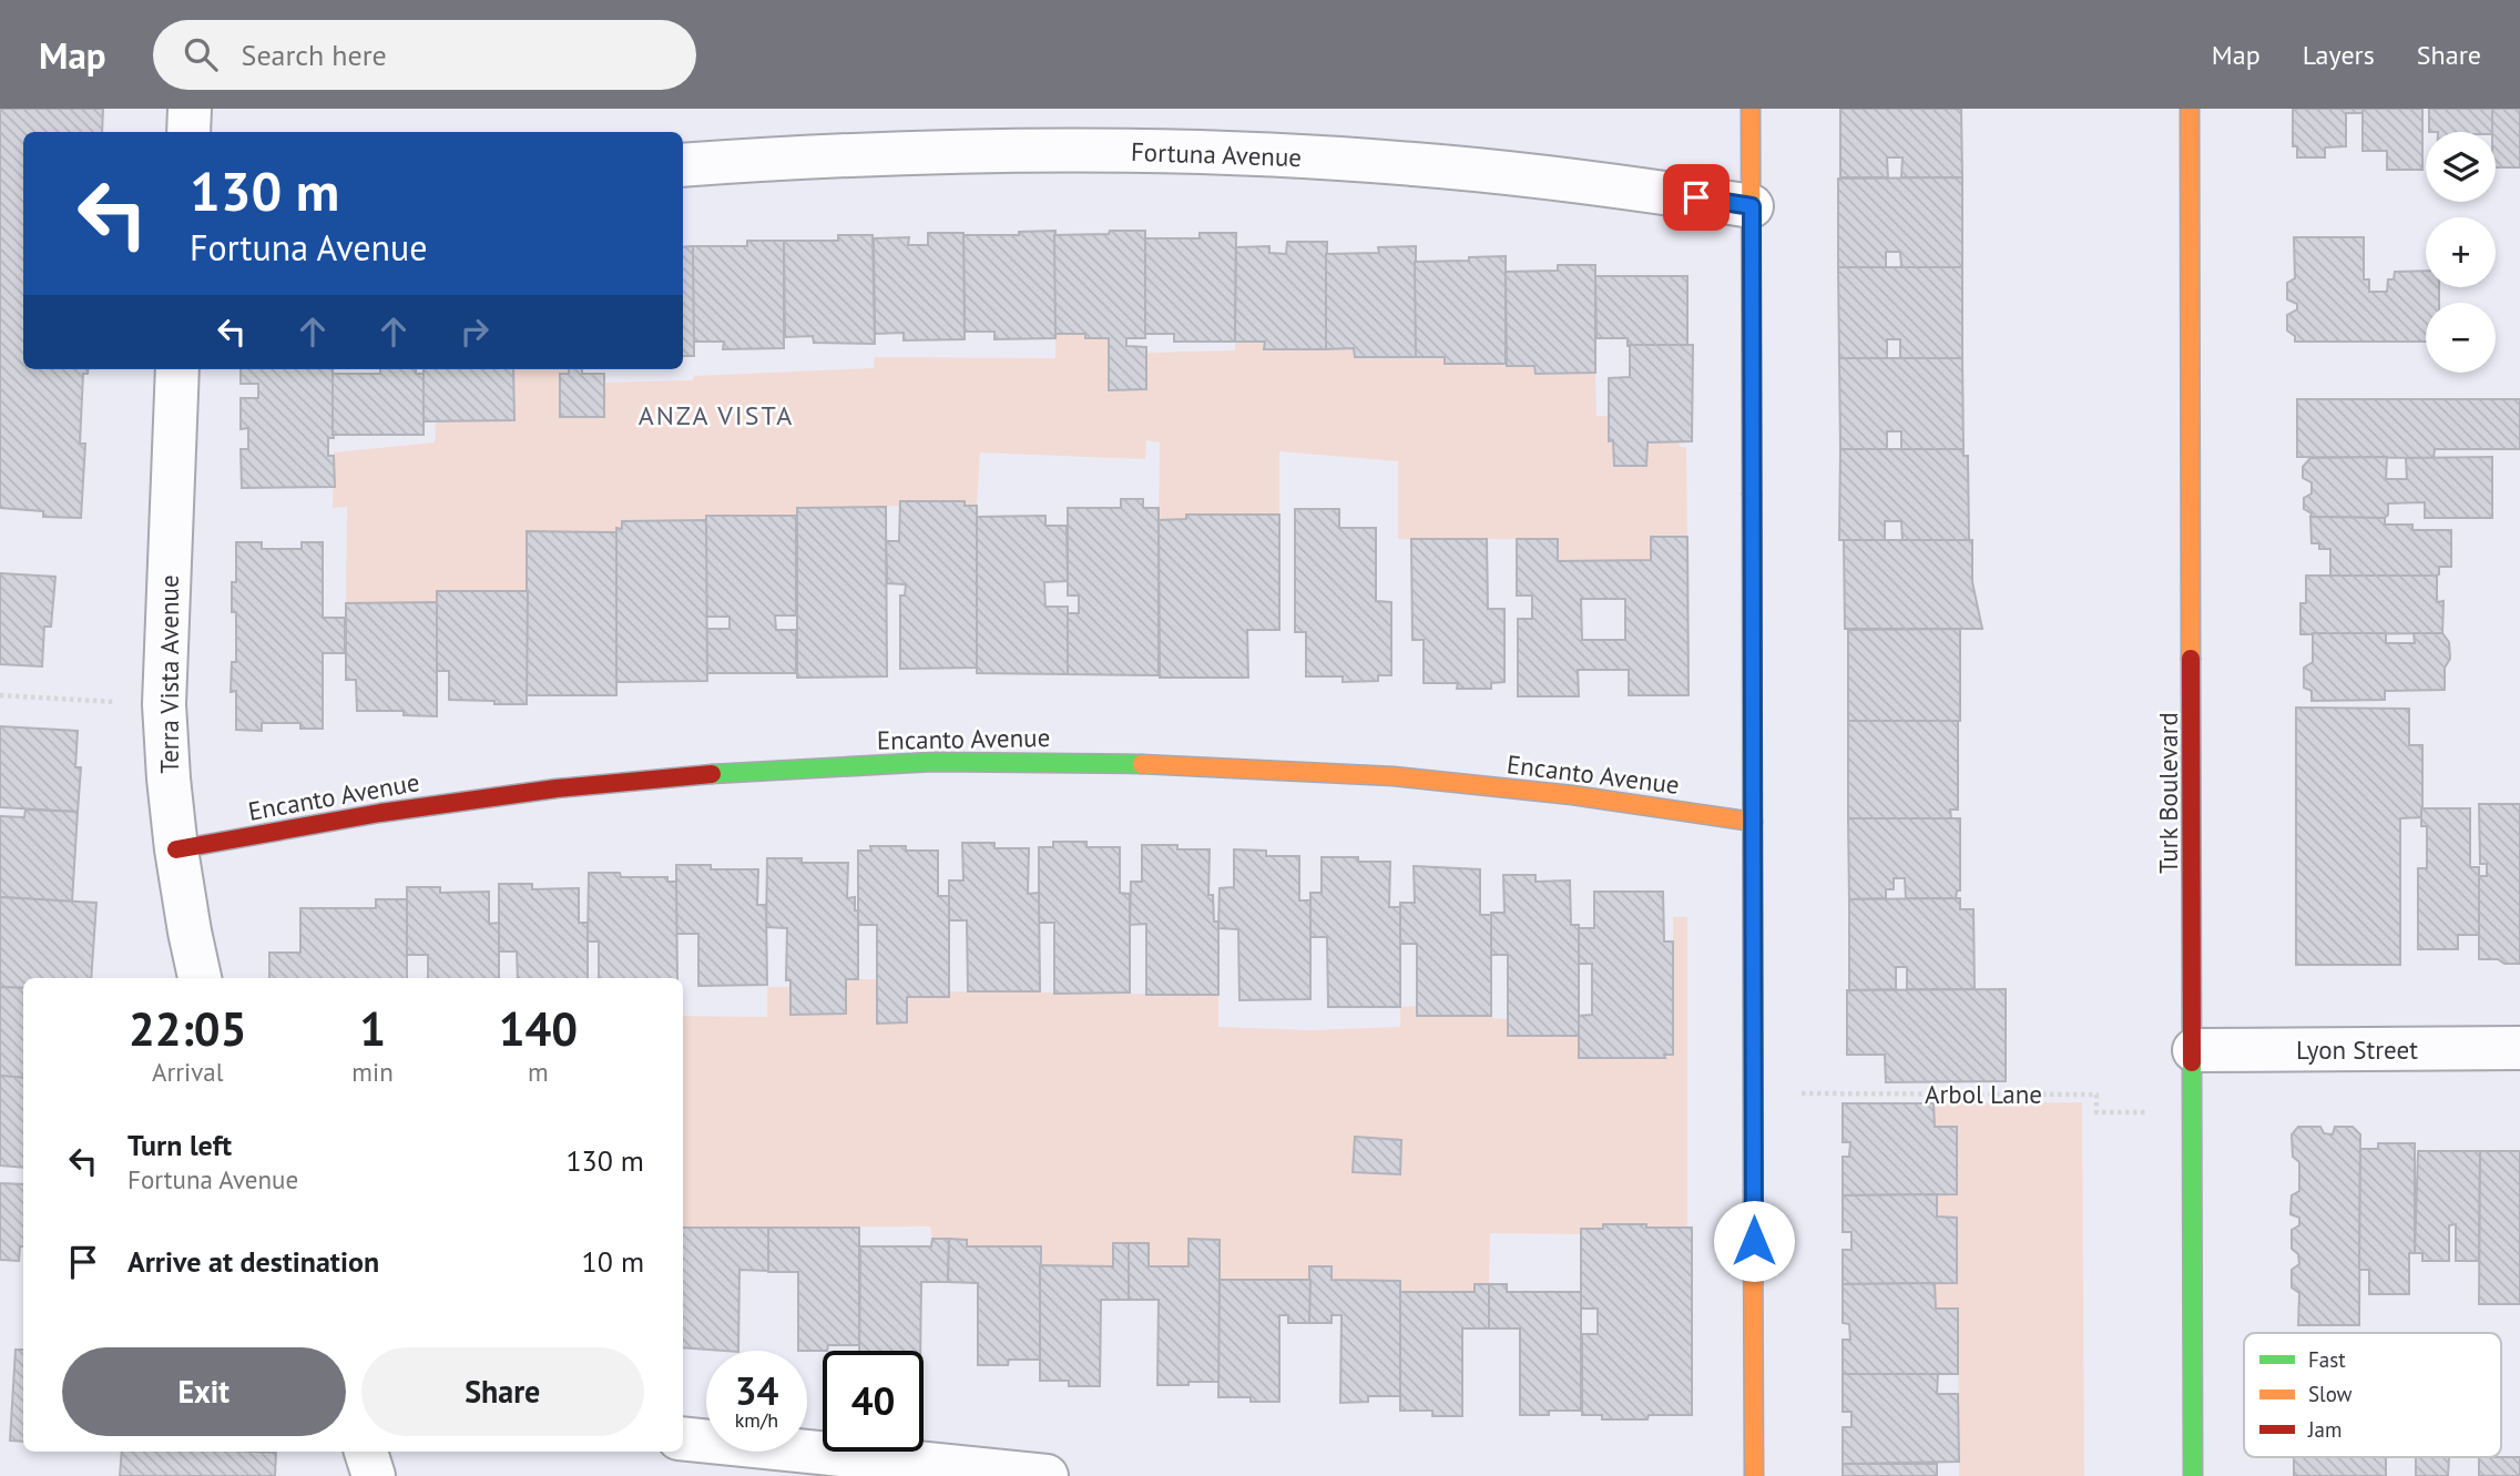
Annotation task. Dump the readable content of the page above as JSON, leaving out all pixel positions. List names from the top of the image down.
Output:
{
  "streets": {
    "street": [
      "Fortuna Avenue",
      "Terra Vista Avenue",
      "Encanto Avenue",
      "Turk Boulevard",
      "Lyon Street"
    ],
    "path": ["Arbol Lane"]
  },
  "crossings": [
    ["Terra Vista Avenue", "Encanto Avenue"],
    ["Turk Boulevard", "Lyon Street"],
    ["Turk Boulevard", "Arbol Lane"]
  ],
  "districts": ["ANZA VISTA"],
  "legend": ["Fast", "Slow", "Jam"],
  "page": {
    "header": "Map",
    "search": "Search here",
    "nav": ["Map", "Layers", "Share"],
    "map_buttons": ["+", "−"],
    "turn": ["130 m", "Fortuna Avenue"],
    "eta": [
      "22:05",
      "Arrival",
      "1",
      "min",
      "140",
      "m"
    ],
    "list": [
      {
        "name": "Turn left",
        "note": "Fortuna Avenue",
        "value": "130 m"
      },
      {
        "name": "Arrive at destination",
        "value": "10 m"
      }
    ],
    "buttons": ["Exit", "Share"],
    "speed": "34 km/h",
    "limit": "40"
  }
}
